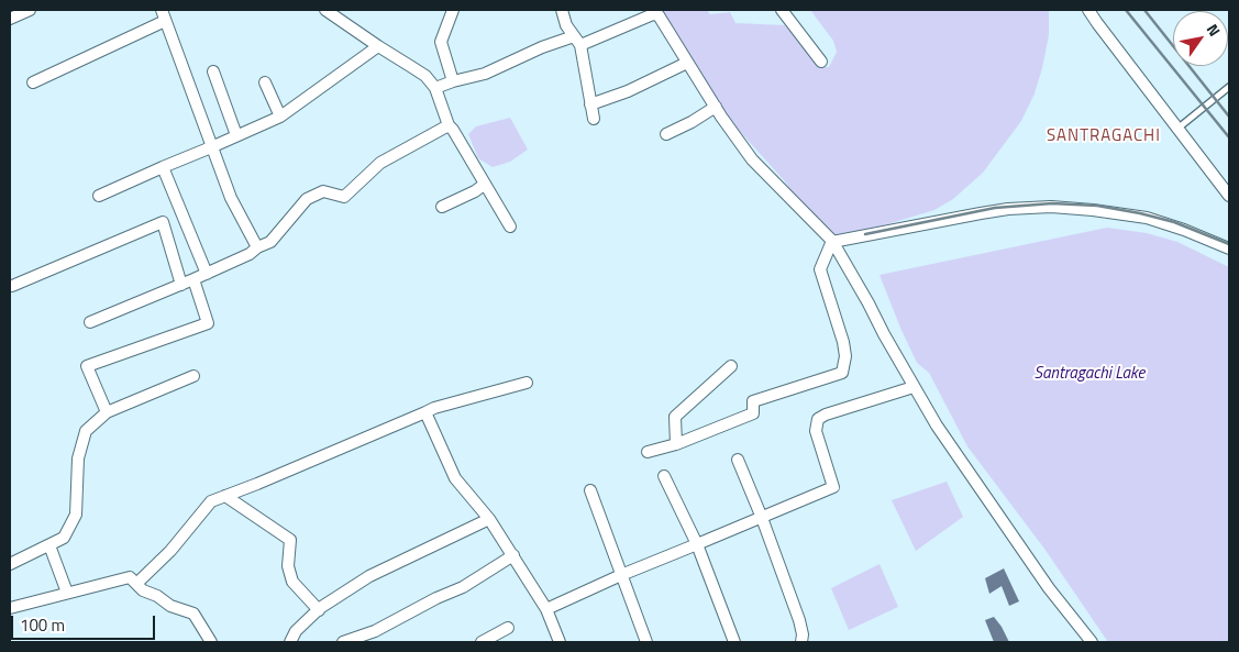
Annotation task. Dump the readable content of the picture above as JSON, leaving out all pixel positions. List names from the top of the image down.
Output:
{
  "districts": ["SANTRAGACHI"],
  "water": ["Santragachi Lake"],
  "scale_bar": "100 m",
  "north": "top right"
}
